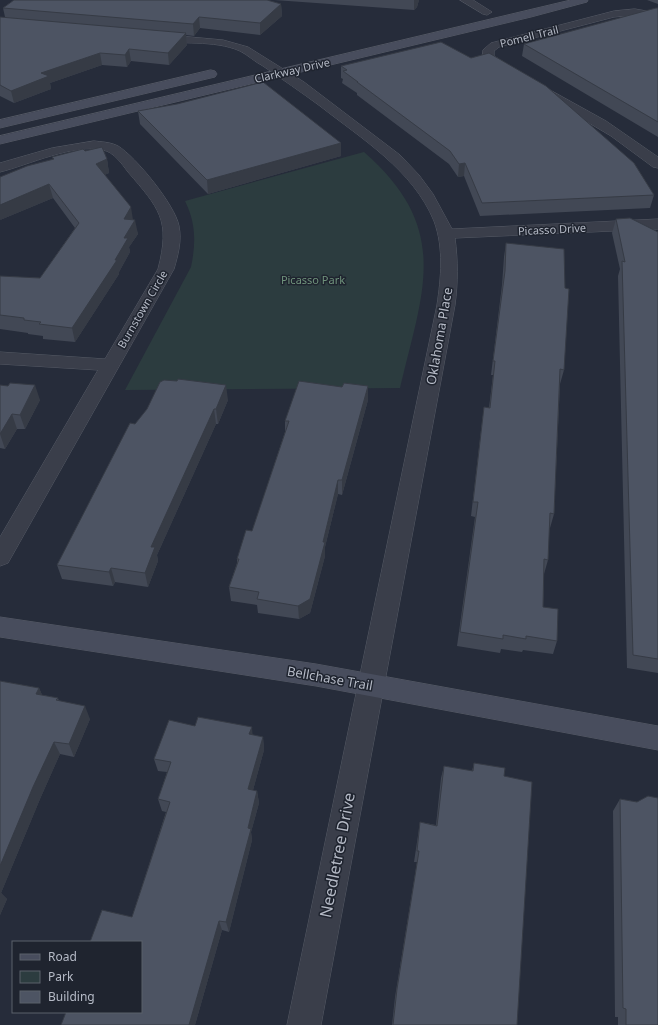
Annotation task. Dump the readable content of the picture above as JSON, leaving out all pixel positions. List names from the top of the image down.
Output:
{
  "streets": {
    "street": [
      "Pomell Trail",
      "Clarkway Drive",
      "Picasso Drive",
      "Burnstown Circle",
      "Oklahoma Place",
      "Bellchase Trail",
      "Needletree Drive"
    ]
  },
  "crossings": [
    ["Clarkway Drive", "Oklahoma Place"],
    ["Picasso Drive", "Oklahoma Place"],
    ["Oklahoma Place", "Bellchase Trail"],
    ["Oklahoma Place", "Needletree Drive"],
    ["Bellchase Trail", "Needletree Drive"]
  ],
  "parks": ["Picasso Park"],
  "legend": ["Road", "Park", "Building"]
}
